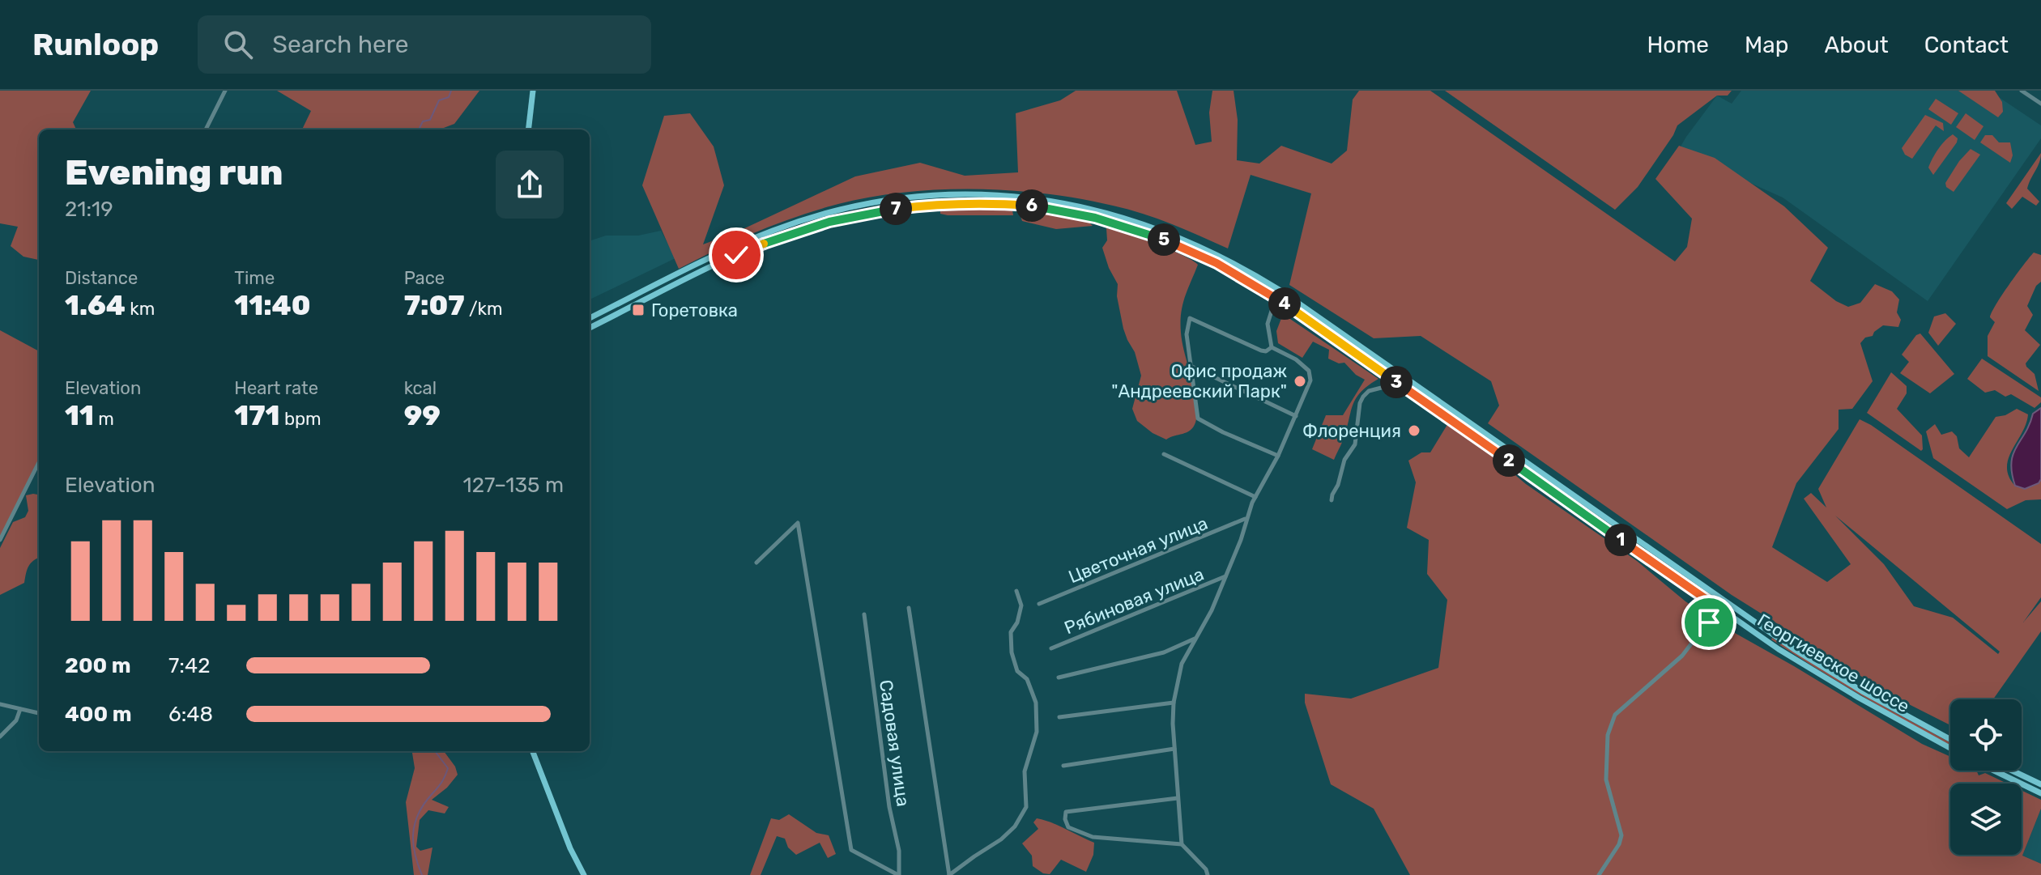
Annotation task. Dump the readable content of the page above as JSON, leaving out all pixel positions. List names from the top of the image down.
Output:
{
  "streets": {
    "main road": ["Георгиевское шоссе"],
    "street": ["Цветочная улица", "Рябиновая улица", "Садовая улица"]
  },
  "places": {
    "transit": ["Горетовка"],
    "other": ["Офис продаж \"Андреевский Парк\"", "Флоренция"]
  },
  "page": {
    "header": "Runloop",
    "search": "Search here",
    "nav": [
      "Home",
      "Map",
      "About",
      "Contact"
    ],
    "heading": ["Evening run", "21:19"],
    "pins": [
      "6",
      "7",
      "5",
      "4",
      "3",
      "2",
      "1"
    ],
    "stats": [
      ["Distance", "1.64 km"],
      ["Time", "11:40"],
      ["Pace", "7:07 /km"],
      ["Elevation", "11 m"],
      ["Heart rate", "171 bpm"],
      ["kcal", "99"]
    ],
    "chart": ["Elevation", "127–135 m"],
    "list": [
      {
        "name": "200 m",
        "note": "7:42"
      },
      {
        "name": "400 m",
        "note": "6:48"
      }
    ]
  }
}
